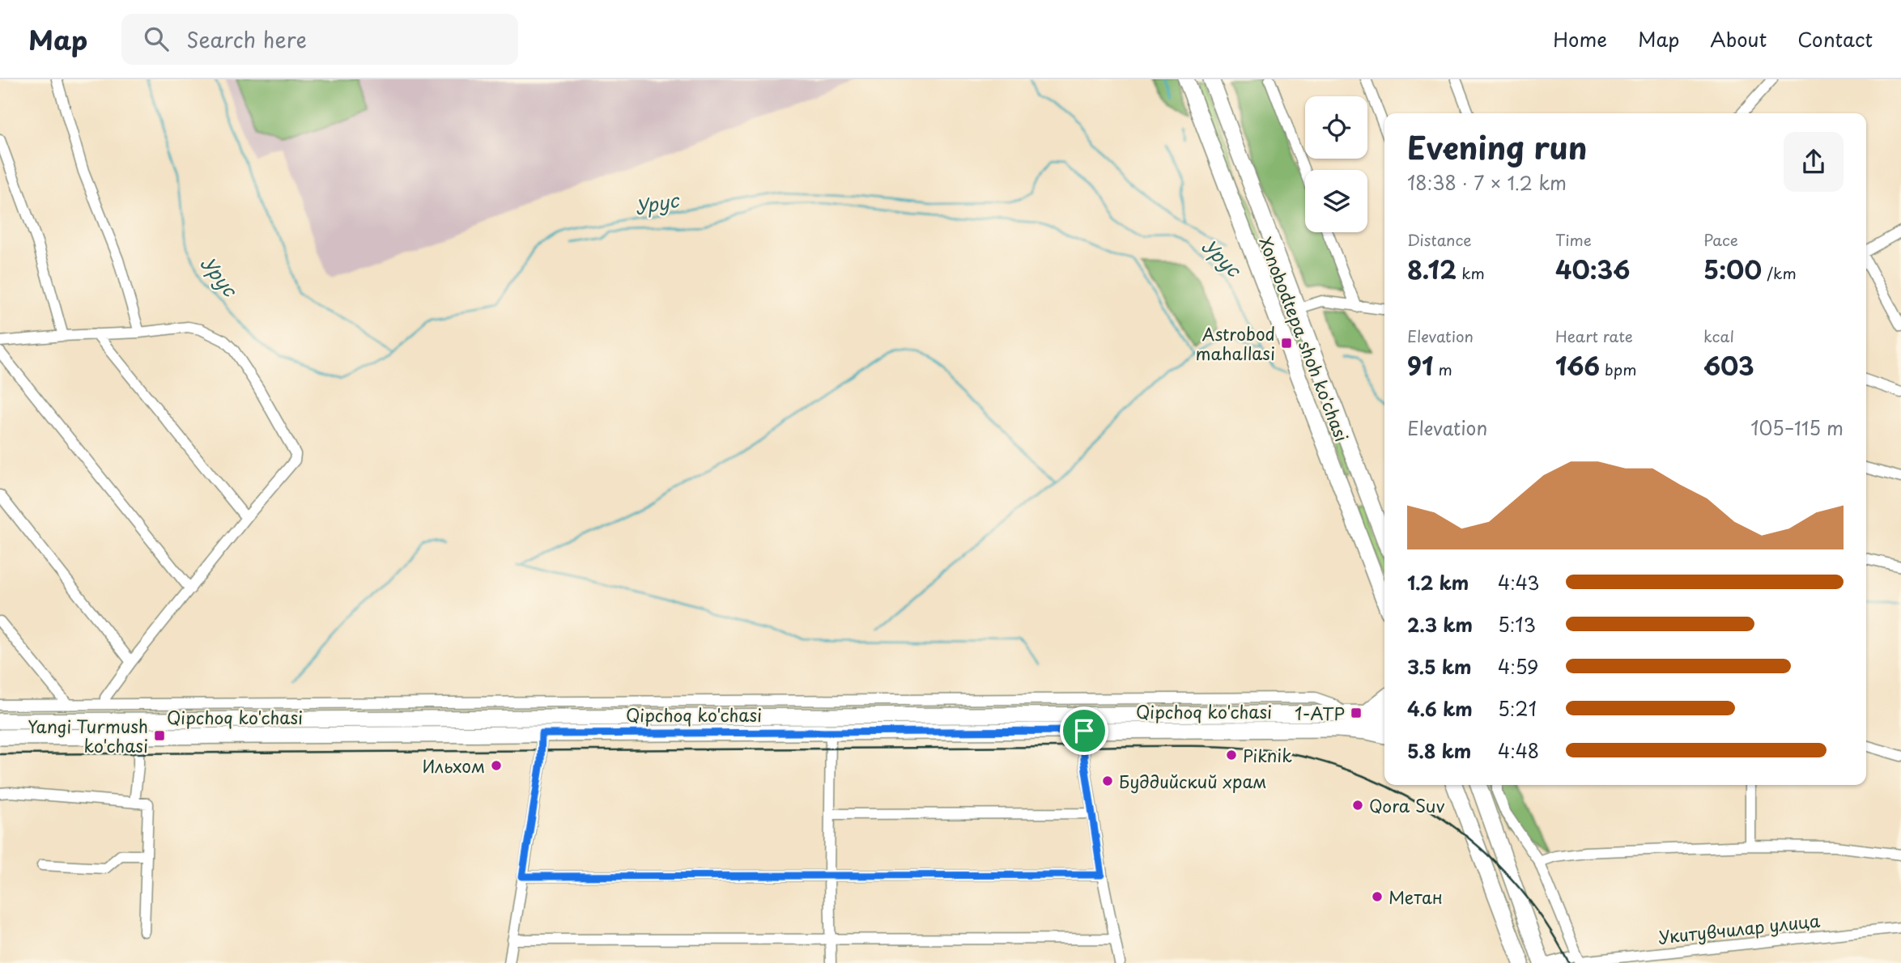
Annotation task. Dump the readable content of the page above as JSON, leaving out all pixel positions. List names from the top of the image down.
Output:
{
  "streets": {
    "main road": ["Xonobodtepa shoh ko'chasi", "Qipchoq ko'chasi"],
    "street": ["Укитувчилар улица"]
  },
  "water": ["Урус"],
  "places": {
    "transit": ["Astrobod mahallasi", "1-ATP", "Yangi Turmush ko'chasi"],
    "other": [
      "Piknik",
      "Ильхом",
      "Буддийский храм",
      "Qora Suv",
      "Метан"
    ]
  },
  "page": {
    "header": "Map",
    "search": "Search here",
    "nav": [
      "Home",
      "Map",
      "About",
      "Contact"
    ],
    "heading": ["Evening run", "18:38 · 7 × 1.2 km"],
    "stats": [
      ["Distance", "8.12 km"],
      ["Time", "40:36"],
      ["Pace", "5:00 /km"],
      ["Elevation", "91 m"],
      ["Heart rate", "166 bpm"],
      ["kcal", "603"]
    ],
    "chart": ["Elevation", "105–115 m"],
    "list": [
      {
        "name": "1.2 km",
        "note": "4:43"
      },
      {
        "name": "2.3 km",
        "note": "5:13"
      },
      {
        "name": "3.5 km",
        "note": "4:59"
      },
      {
        "name": "4.6 km",
        "note": "5:21"
      },
      {
        "name": "5.8 km",
        "note": "4:48"
      }
    ]
  }
}
